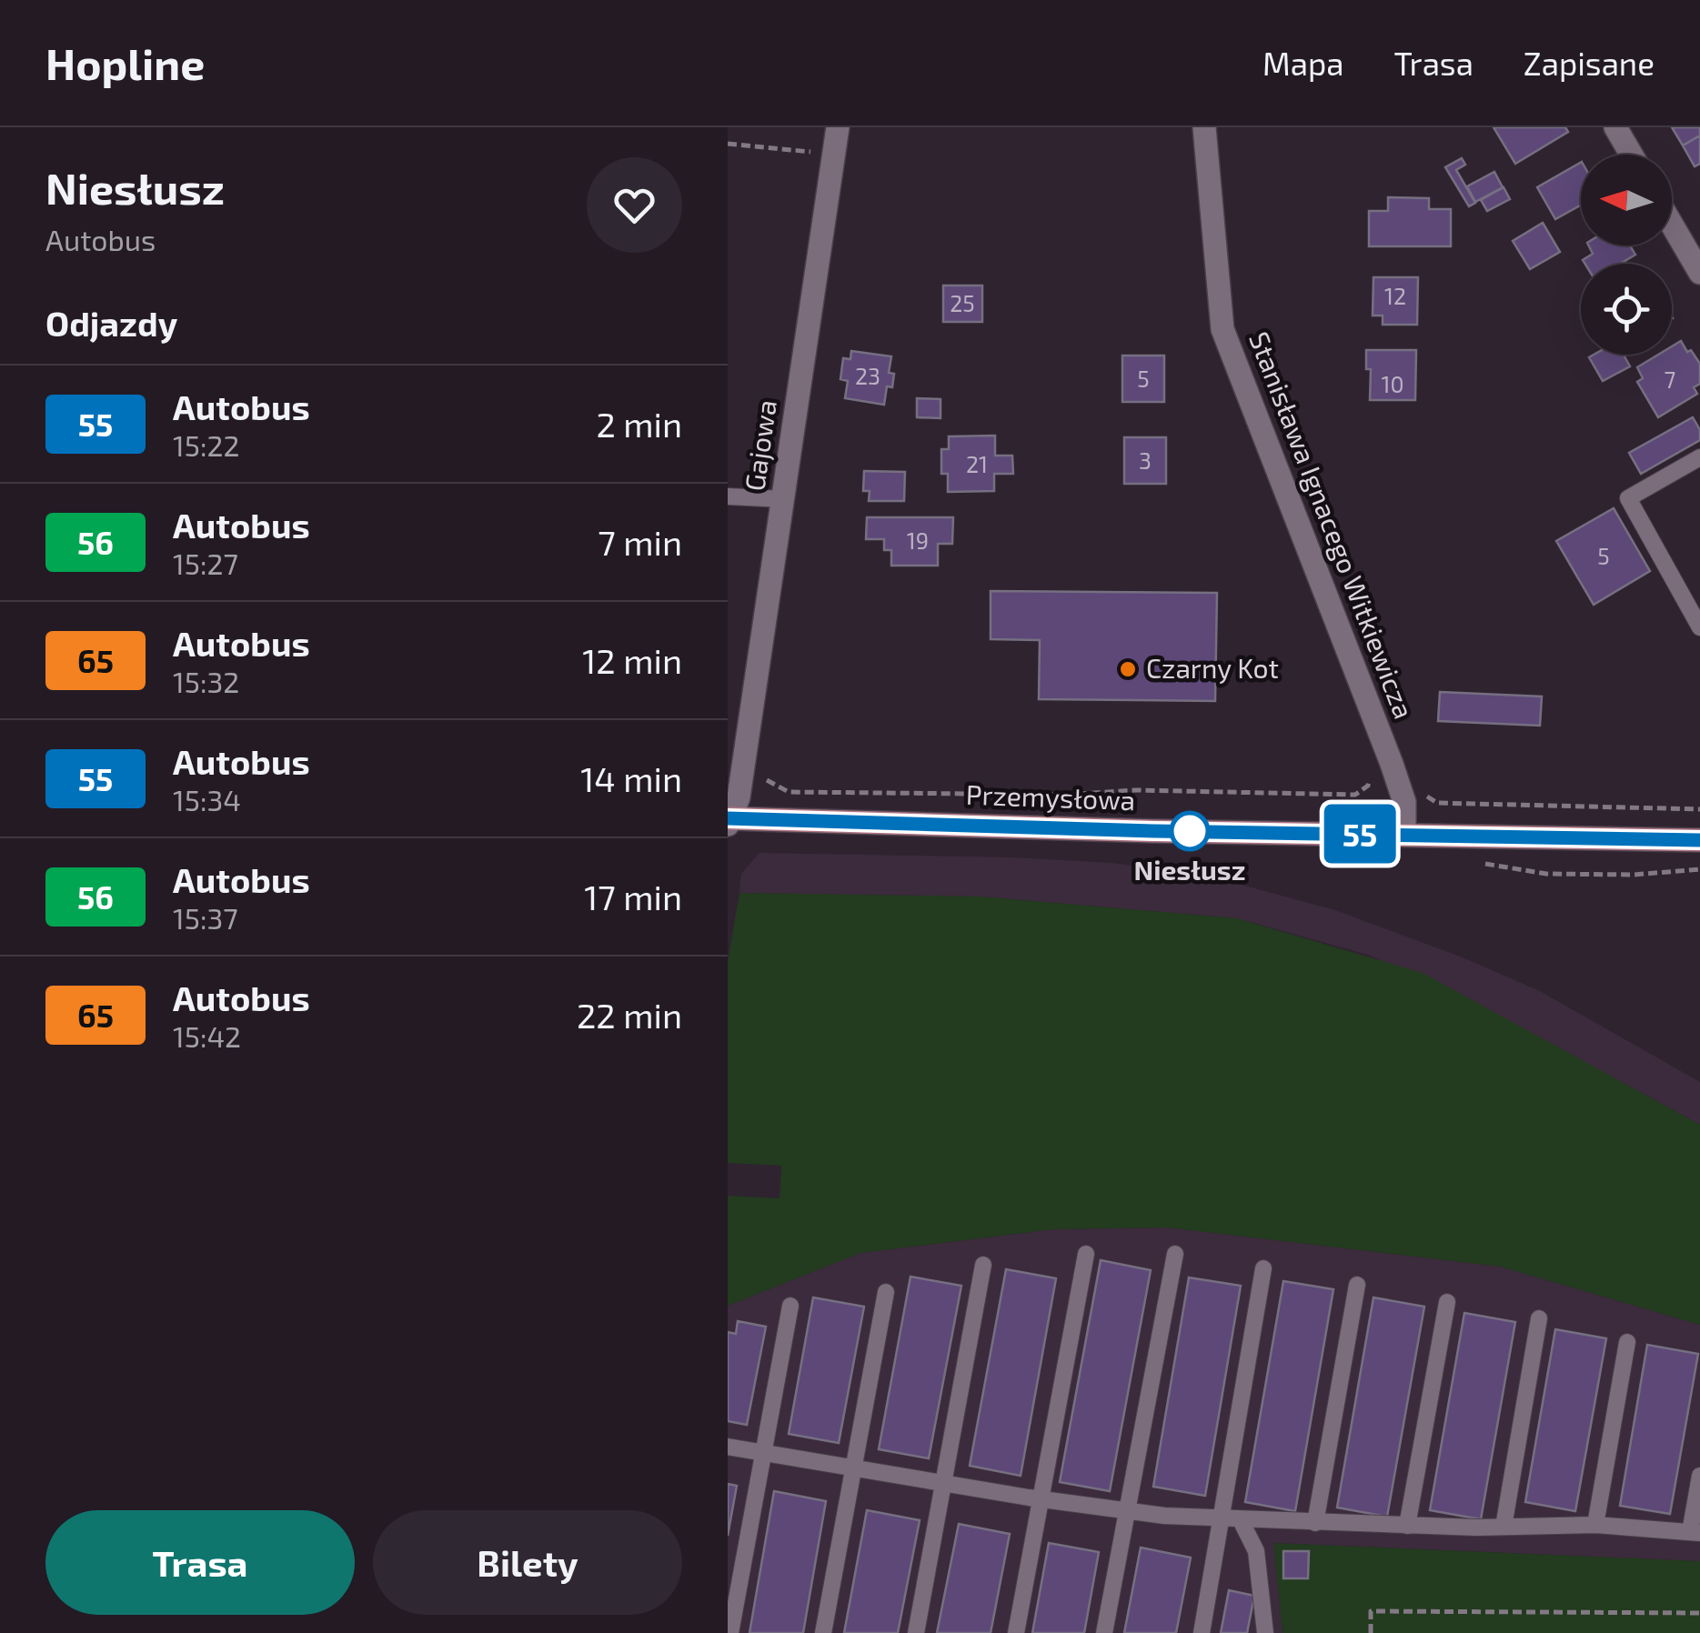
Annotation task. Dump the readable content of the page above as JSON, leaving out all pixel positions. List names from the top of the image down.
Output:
{
  "streets": {
    "main road": ["Przemysłowa"],
    "street": ["Gajowa", "Stanisława Ignacego Witkiewicza"]
  },
  "crossings": [
    ["Gajowa", "Przemysłowa"],
    ["Stanisława Ignacego Witkiewicza", "Przemysłowa"]
  ],
  "places": ["Czarny Kot", "Niesłusz"],
  "lines": ["bus line 55"],
  "house_numbers": [
    "12",
    "25",
    "23",
    "5",
    "7",
    "10",
    "3",
    "21",
    "19",
    "5"
  ],
  "north": "left",
  "page": {
    "header": "Hopline",
    "nav": ["Mapa", "Trasa", "Zapisane"],
    "heading": [
      ["Niesłusz", "Autobus"],
      "Odjazdy"
    ],
    "on_map": "55",
    "list": [
      {
        "mark": "55",
        "name": "Autobus",
        "note": "15:22",
        "value": "2 min"
      },
      {
        "mark": "56",
        "name": "Autobus",
        "note": "15:27",
        "value": "7 min"
      },
      {
        "mark": "65",
        "name": "Autobus",
        "note": "15:32",
        "value": "12 min"
      },
      {
        "mark": "55",
        "name": "Autobus",
        "note": "15:34",
        "value": "14 min"
      },
      {
        "mark": "56",
        "name": "Autobus",
        "note": "15:37",
        "value": "17 min"
      },
      {
        "mark": "65",
        "name": "Autobus",
        "note": "15:42",
        "value": "22 min"
      }
    ],
    "buttons": ["Trasa", "Bilety"]
  }
}
